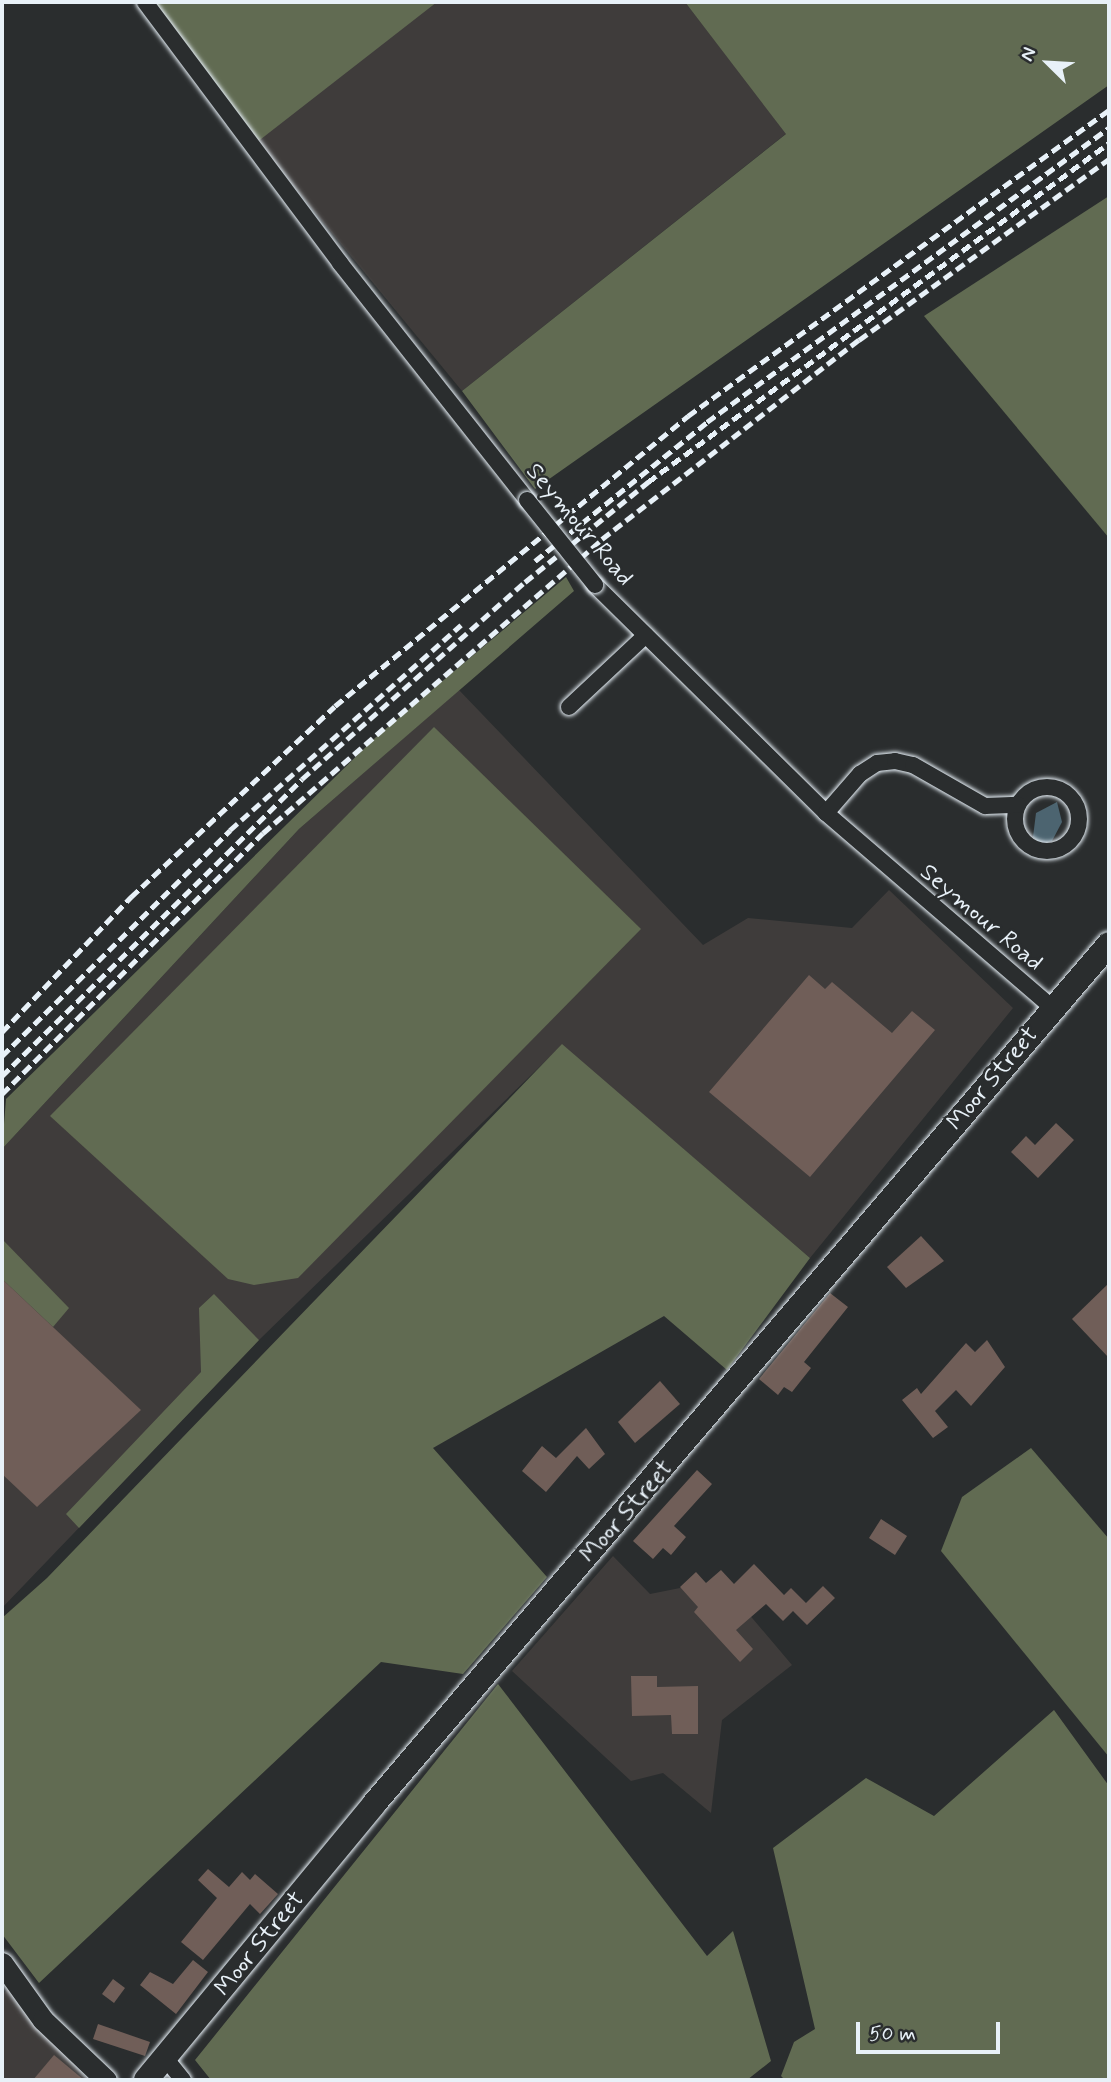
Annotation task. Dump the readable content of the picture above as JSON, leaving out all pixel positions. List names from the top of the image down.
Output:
{
  "streets": {
    "main road": ["Moor Street"],
    "street": ["Seymour Road"]
  },
  "crossings": [
    ["Seymour Road", "Moor Street"]
  ],
  "scale_bar": "50 m",
  "north": "top left"
}
